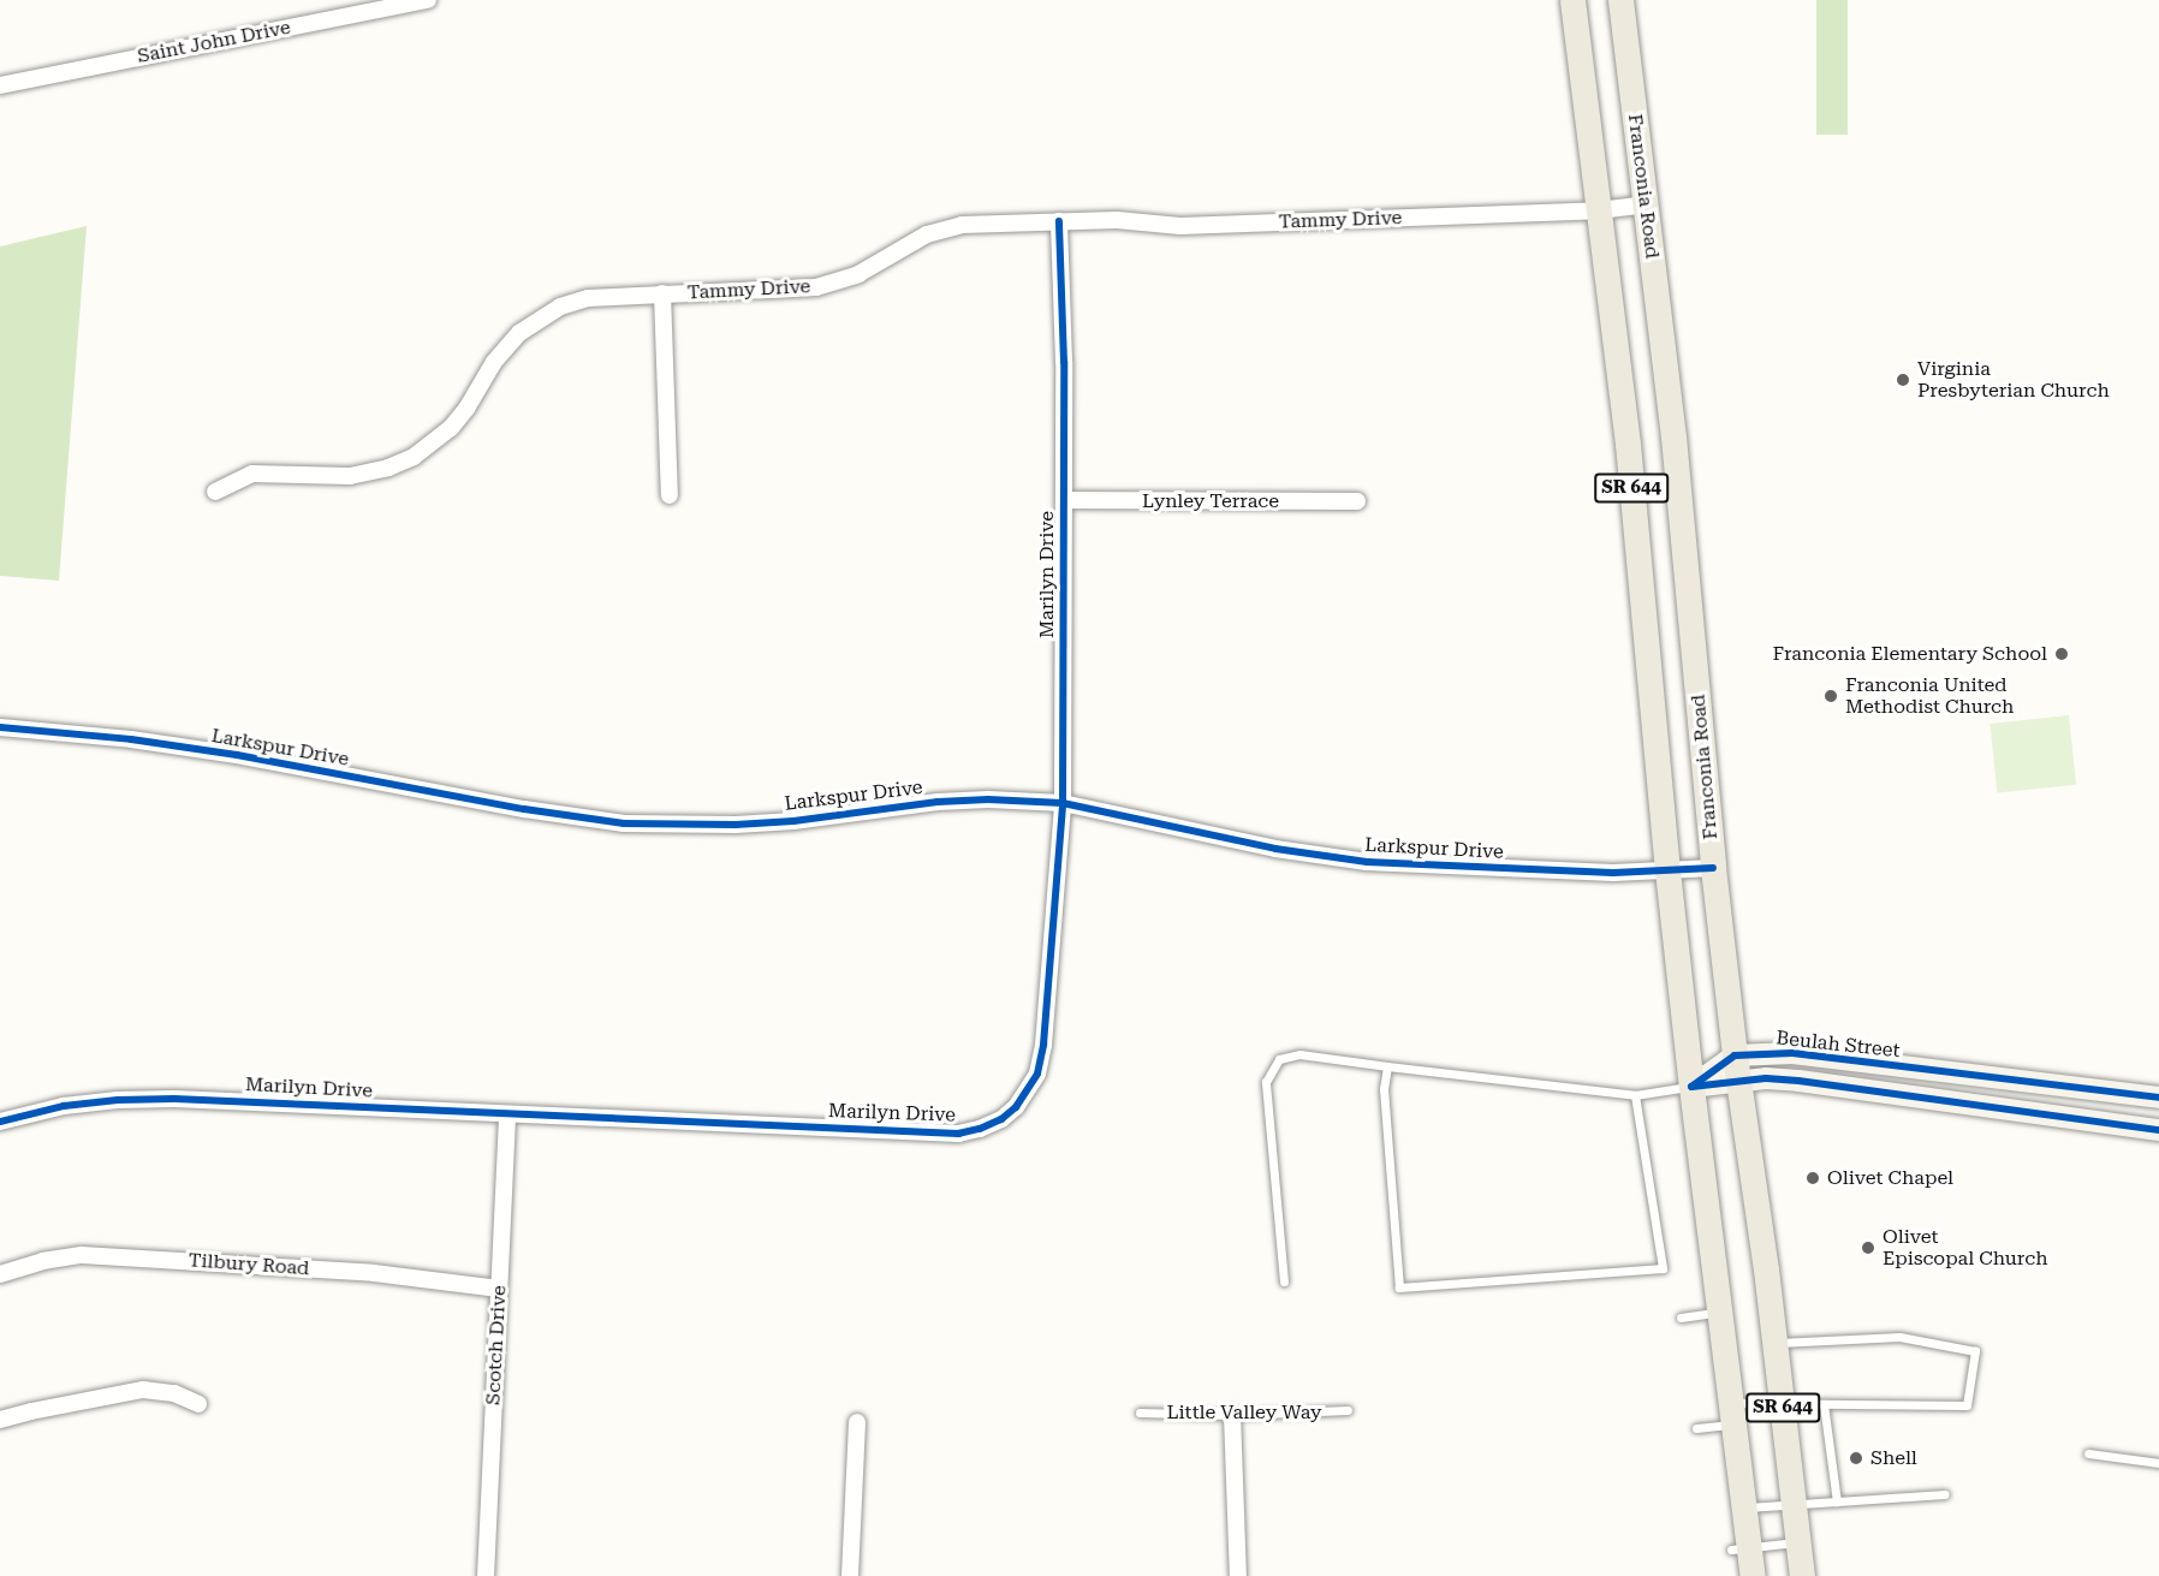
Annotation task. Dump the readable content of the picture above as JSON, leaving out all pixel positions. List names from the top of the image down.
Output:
{
  "streets": {
    "main road": ["Franconia Road", "SR 644", "Beulah Street"],
    "street": [
      "Saint John Drive",
      "Tammy Drive",
      "Lynley Terrace",
      "Marilyn Drive",
      "Larkspur Drive",
      "Tilbury Road",
      "Scotch Drive"
    ],
    "lane": ["Little Valley Way"]
  },
  "crossings": [
    ["Franconia Road", "Tammy Drive"],
    ["Franconia Road", "Larkspur Drive"],
    ["Franconia Road", "Beulah Street"],
    ["Tammy Drive", "SR 644"],
    ["Tammy Drive", "Marilyn Drive"],
    ["SR 644", "Larkspur Drive"],
    ["SR 644", "Beulah Street"],
    ["Lynley Terrace", "Marilyn Drive"],
    ["Marilyn Drive", "Larkspur Drive"],
    ["Marilyn Drive", "Scotch Drive"],
    ["Tilbury Road", "Scotch Drive"]
  ],
  "places": [
    "Virginia Presbyterian Church",
    "Franconia Elementary School",
    "Franconia United Methodist Church",
    "Olivet Chapel",
    "Olivet Episcopal Church",
    "Shell"
  ]
}
